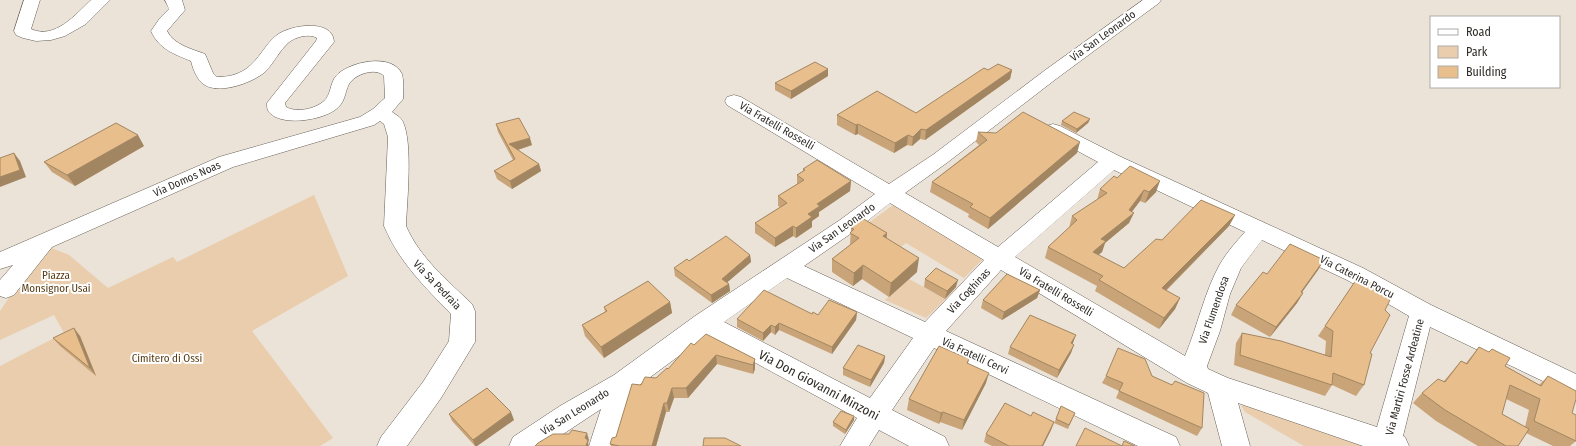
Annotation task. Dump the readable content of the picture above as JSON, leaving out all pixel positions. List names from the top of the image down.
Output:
{
  "streets": {
    "street": [
      "Via San Leonardo",
      "Via Fratelli Rosselli",
      "Via Domos Noas",
      "Via Caterina Porcu",
      "Via Sa Pedraia",
      "Via Coghinas",
      "Via Flumendosa",
      "Via Fratelli Cervi",
      "Via Martiri Fosse Ardeatine",
      "Via Don Giovanni Minzoni"
    ]
  },
  "crossings": [
    ["Via San Leonardo", "Via Fratelli Rosselli"],
    ["Via San Leonardo", "Via Caterina Porcu"],
    ["Via San Leonardo", "Via Fratelli Cervi"],
    ["Via San Leonardo", "Via Don Giovanni Minzoni"],
    ["Via Fratelli Rosselli", "Via Coghinas"],
    ["Via Fratelli Rosselli", "Via Flumendosa"],
    ["Via Fratelli Rosselli", "Via Martiri Fosse Ardeatine"],
    ["Via Domos Noas", "Via Sa Pedraia"],
    ["Via Caterina Porcu", "Via Coghinas"],
    ["Via Caterina Porcu", "Via Flumendosa"],
    ["Via Caterina Porcu", "Via Martiri Fosse Ardeatine"],
    ["Via Coghinas", "Via Fratelli Cervi"],
    ["Via Coghinas", "Via Don Giovanni Minzoni"]
  ],
  "parks": ["Piazza Monsignor Usai", "Cimitero di Ossi"],
  "legend": ["Road", "Park", "Building"]
}
